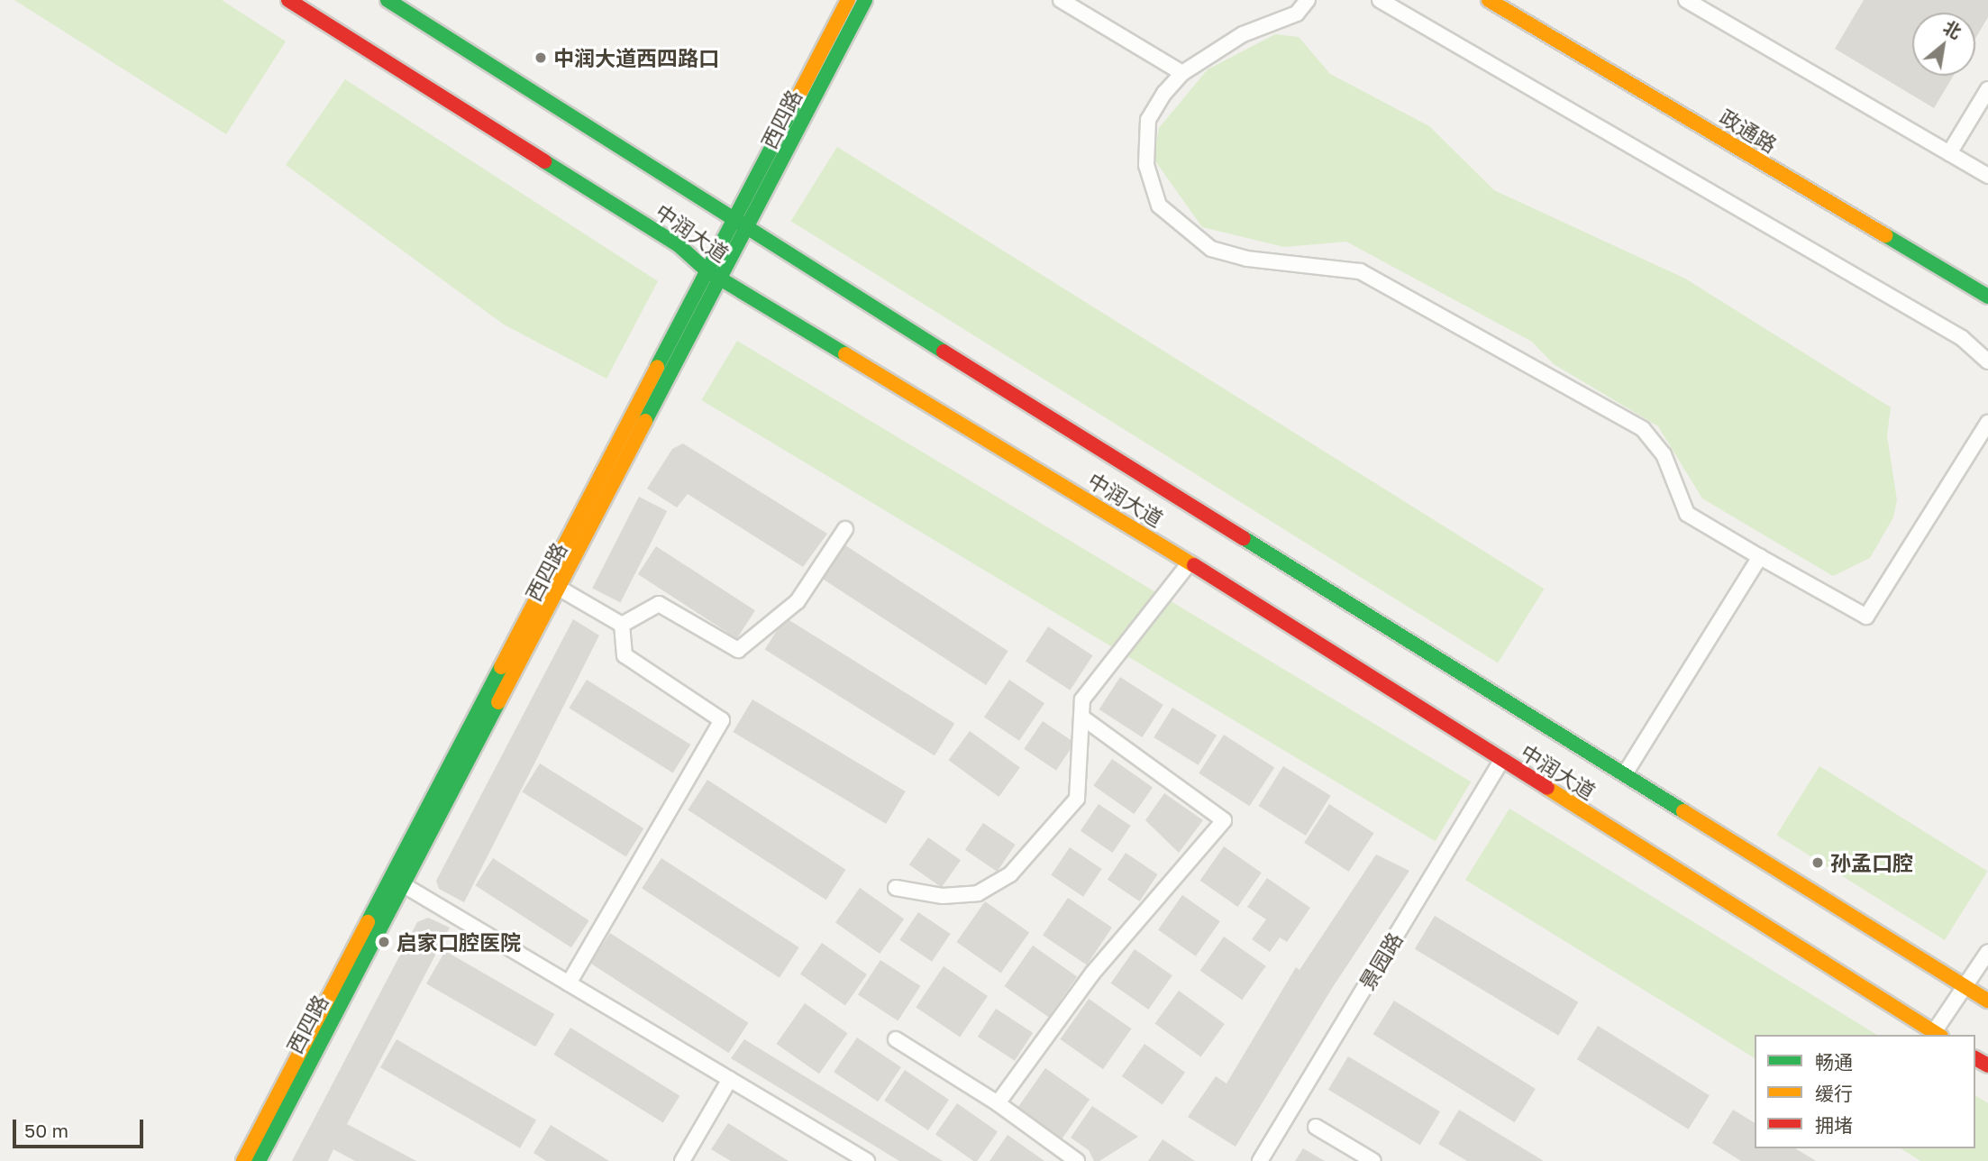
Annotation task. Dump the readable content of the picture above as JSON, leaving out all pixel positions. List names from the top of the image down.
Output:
{
  "streets": {
    "main road": ["西四路", "政通路", "中润大道"],
    "street": ["景园路"]
  },
  "crossings": [
    ["西四路", "中润大道"],
    ["中润大道", "景园路"]
  ],
  "places": ["中润大道西四路口", "孙孟口腔", "启家口腔医院"],
  "legend": ["畅通", "缓行", "拥堵"],
  "scale_bar": "50 m",
  "north": "top right"
}
